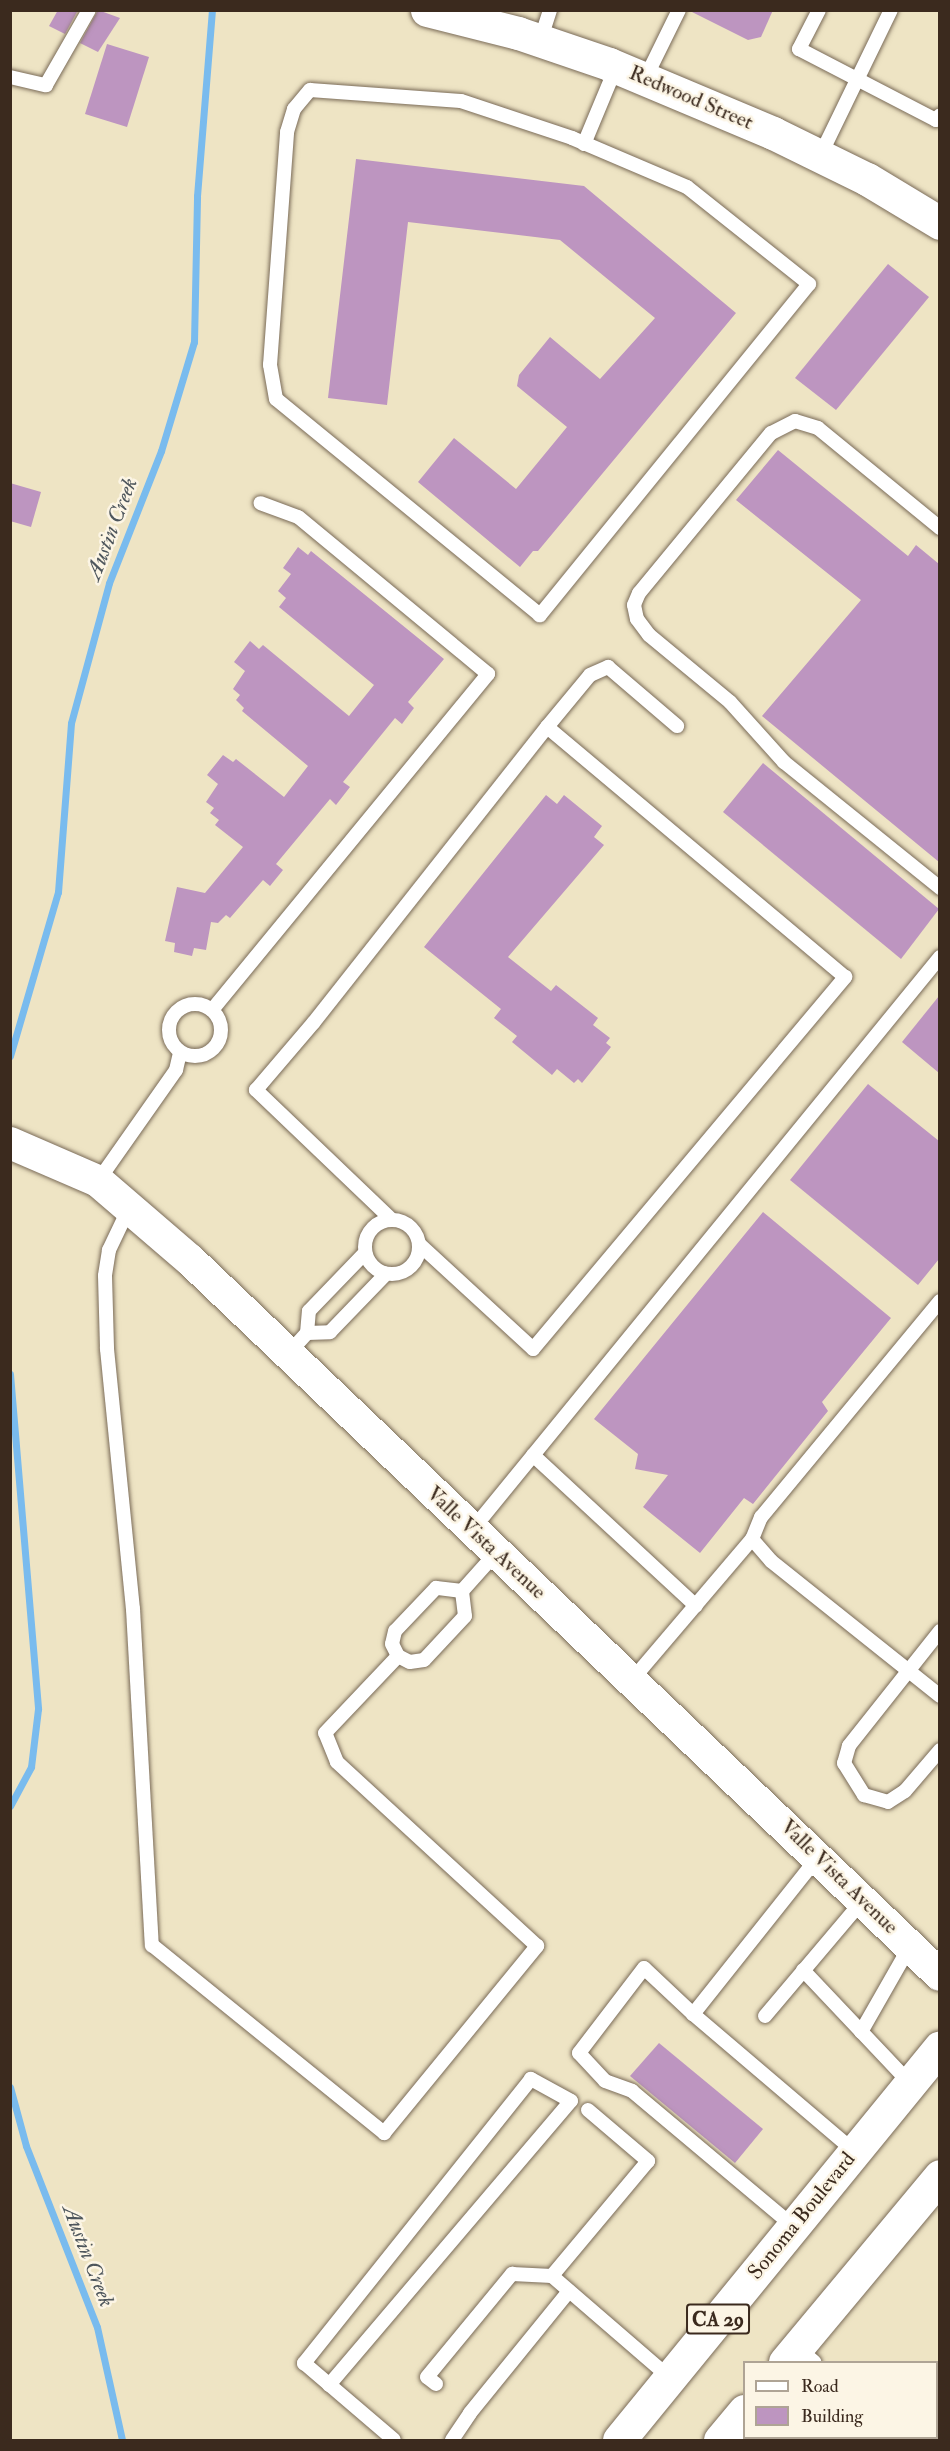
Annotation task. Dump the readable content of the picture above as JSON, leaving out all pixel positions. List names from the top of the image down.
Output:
{
  "streets": {
    "main road": ["Redwood Street", "Sonoma Boulevard", "CA 29"],
    "street": ["Valle Vista Avenue"]
  },
  "water": ["Austin Creek"],
  "legend": ["Road", "Building"]
}
